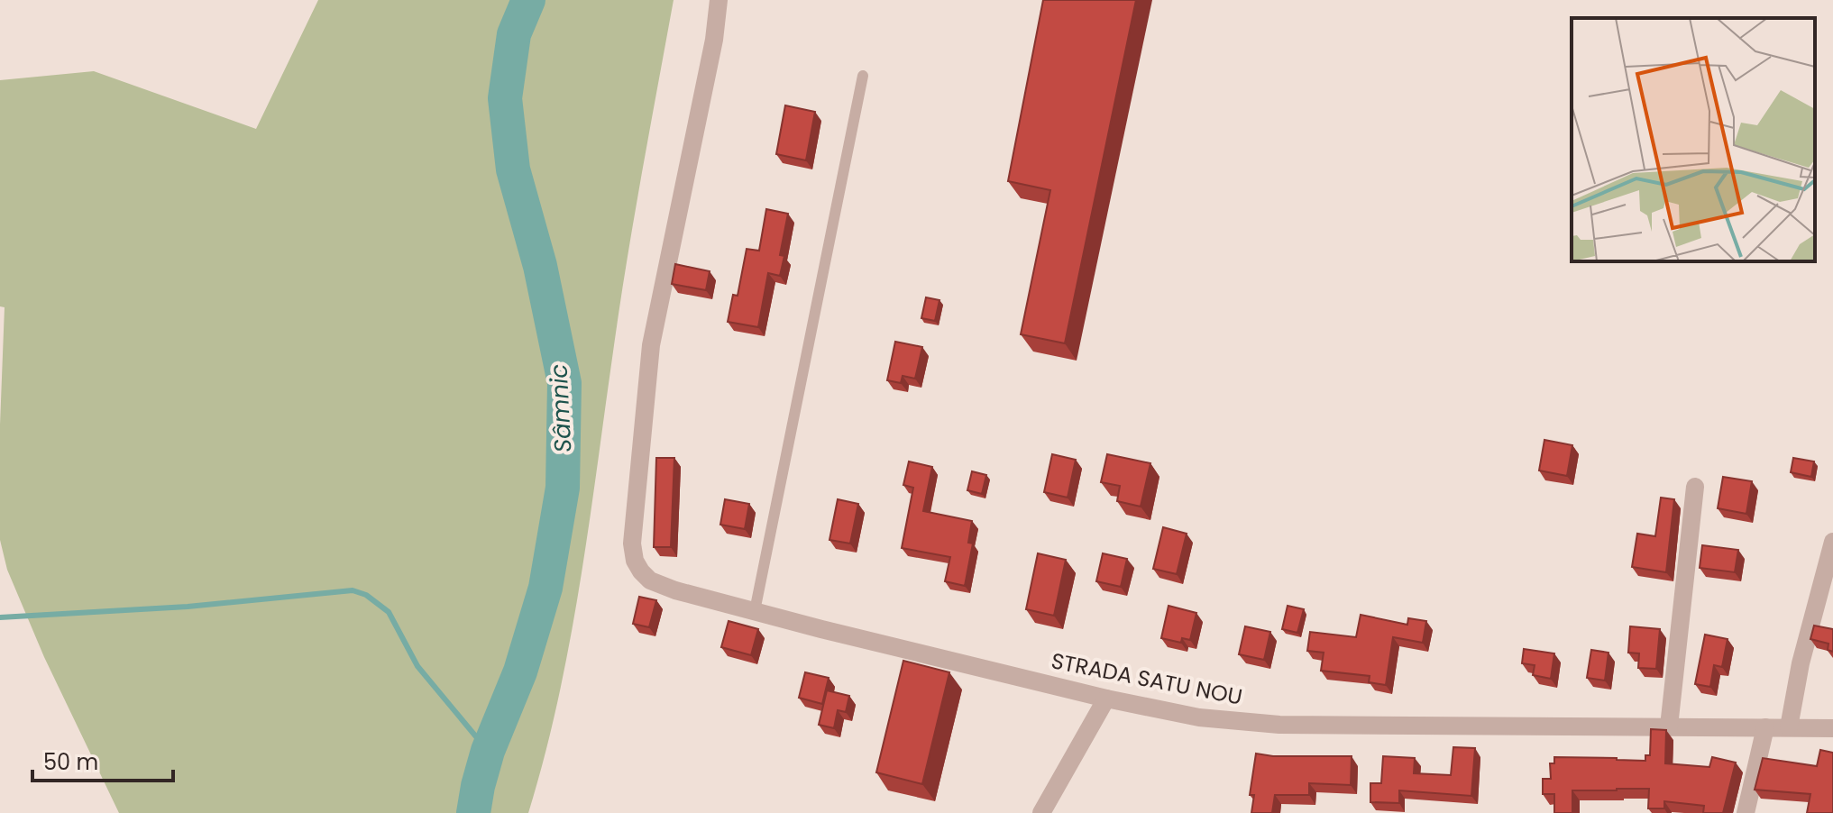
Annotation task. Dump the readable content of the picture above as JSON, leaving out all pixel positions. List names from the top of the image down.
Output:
{
  "streets": {
    "street": ["STRADA SATU NOU"]
  },
  "water": ["Sâmnic"],
  "scale_bar": "50 m"
}
